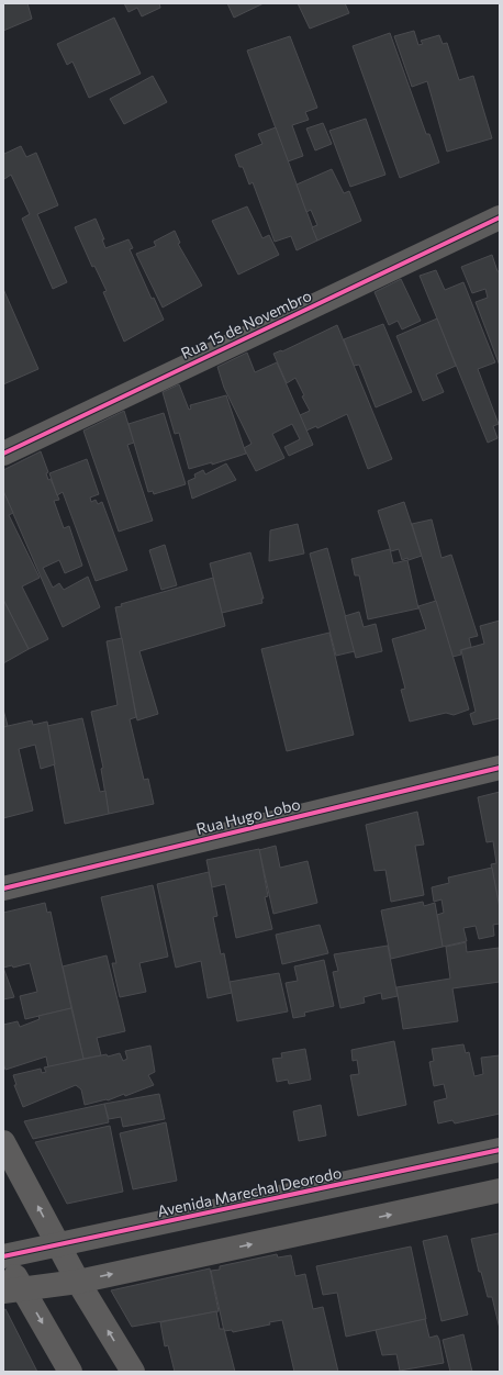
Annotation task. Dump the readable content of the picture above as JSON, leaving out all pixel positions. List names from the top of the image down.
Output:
{
  "streets": {
    "street": ["Rua 15 de Novembro", "Rua Hugo Lobo", "Avenida Marechal Deorodo"]
  }
}
